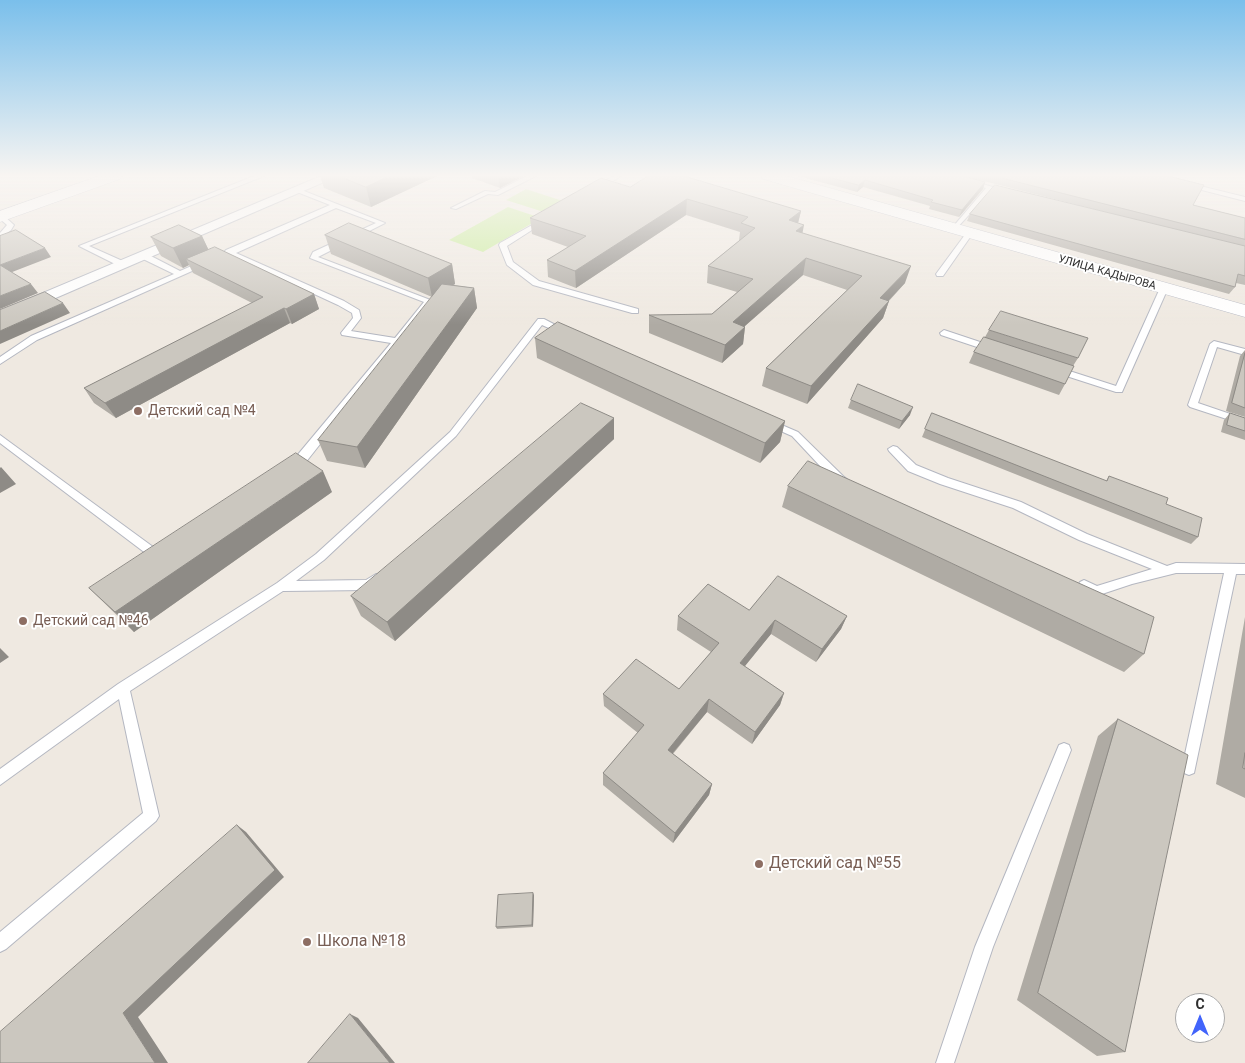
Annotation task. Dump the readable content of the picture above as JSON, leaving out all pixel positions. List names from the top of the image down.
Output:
{
  "streets": {
    "street": ["УЛИЦА КАДЫРОВА"]
  },
  "places": [
    "Детский сад №4",
    "Детский сад №46",
    "Детский сад №55",
    "Школа №18"
  ],
  "north": "top"
}
